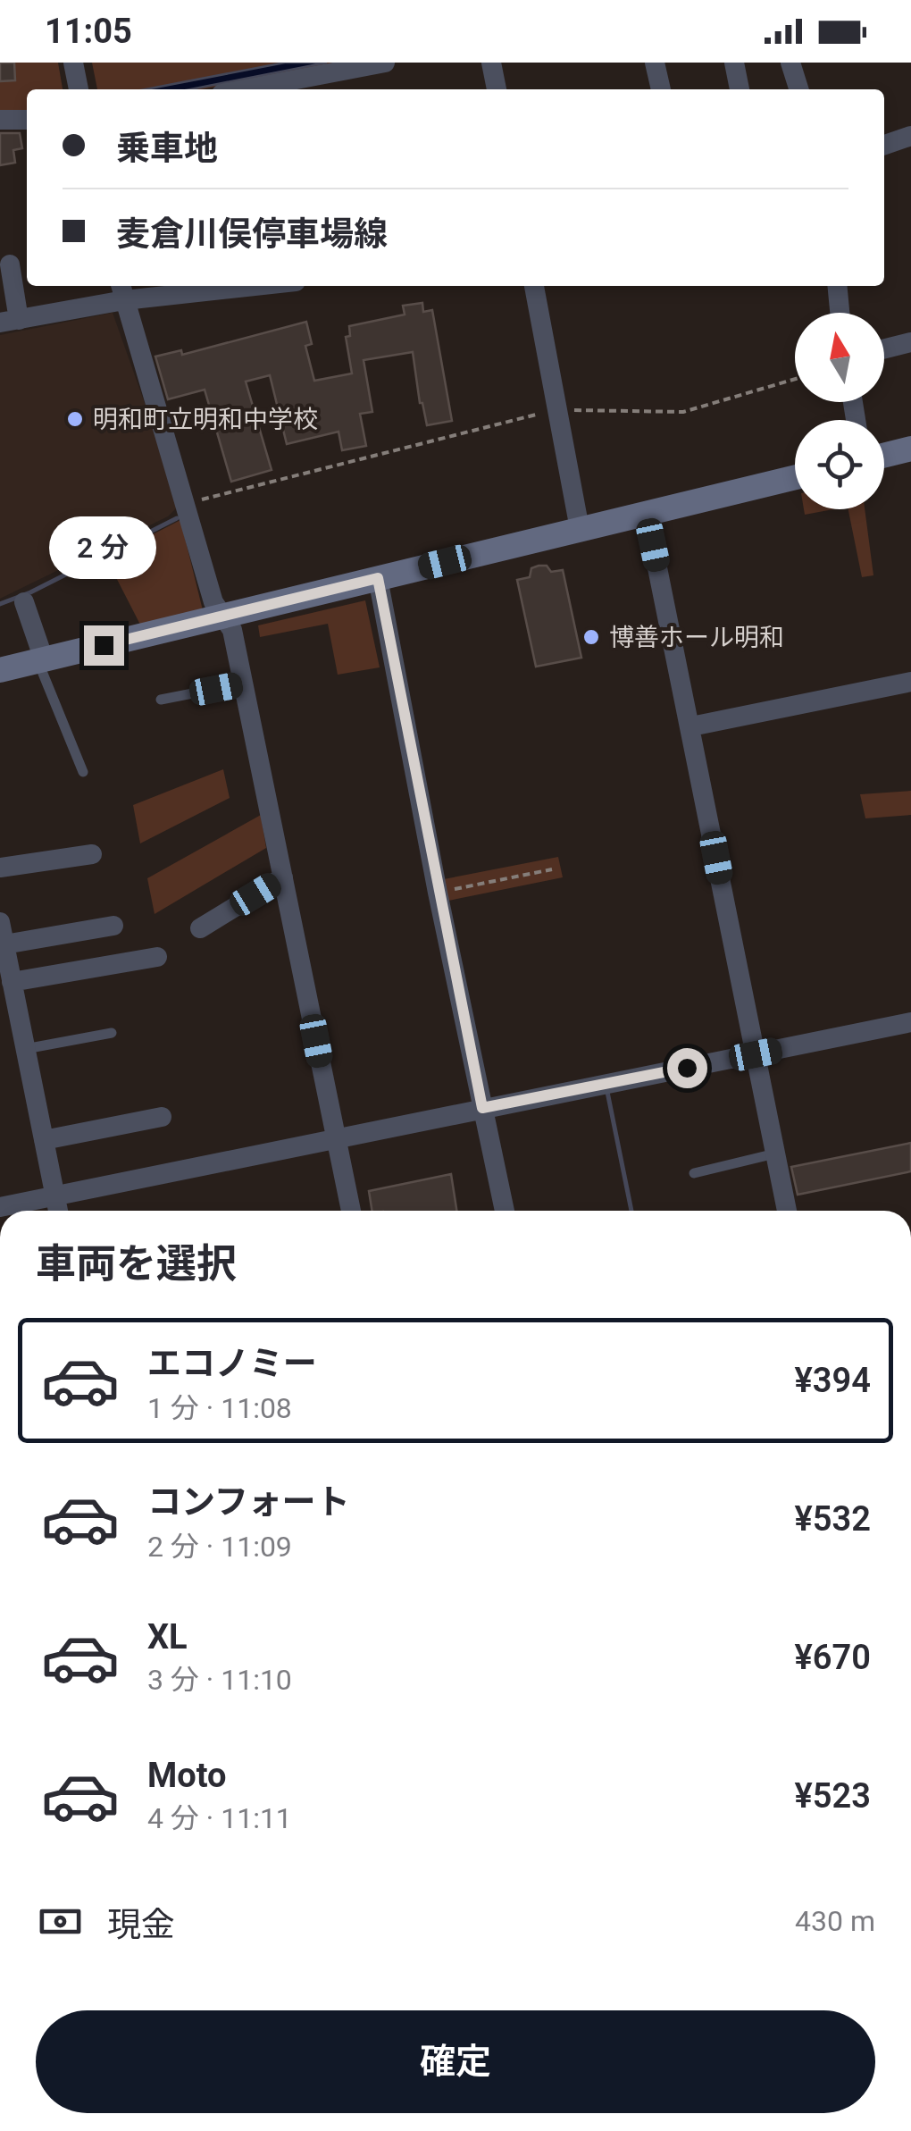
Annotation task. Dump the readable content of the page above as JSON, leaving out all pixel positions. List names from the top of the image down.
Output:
{
  "places": ["明和町立明和中学校", "博善ホール明和"],
  "north": "top",
  "page": {
    "status": "11:05",
    "banner": ["乗車地", "麦倉川俣停車場線"],
    "bubble": "2 分",
    "heading": "車両を選択",
    "list": [
      {
        "name": "エコノミー",
        "note": "1 分 · 11:08",
        "value": "¥394"
      },
      {
        "name": "コンフォート",
        "note": "2 分 · 11:09",
        "value": "¥532"
      },
      {
        "name": "XL",
        "note": "3 分 · 11:10",
        "value": "¥670"
      },
      {
        "name": "Moto",
        "note": "4 分 · 11:11",
        "value": "¥523"
      }
    ],
    "pay": ["現金", "430 m"],
    "buttons": "確定"
  }
}
